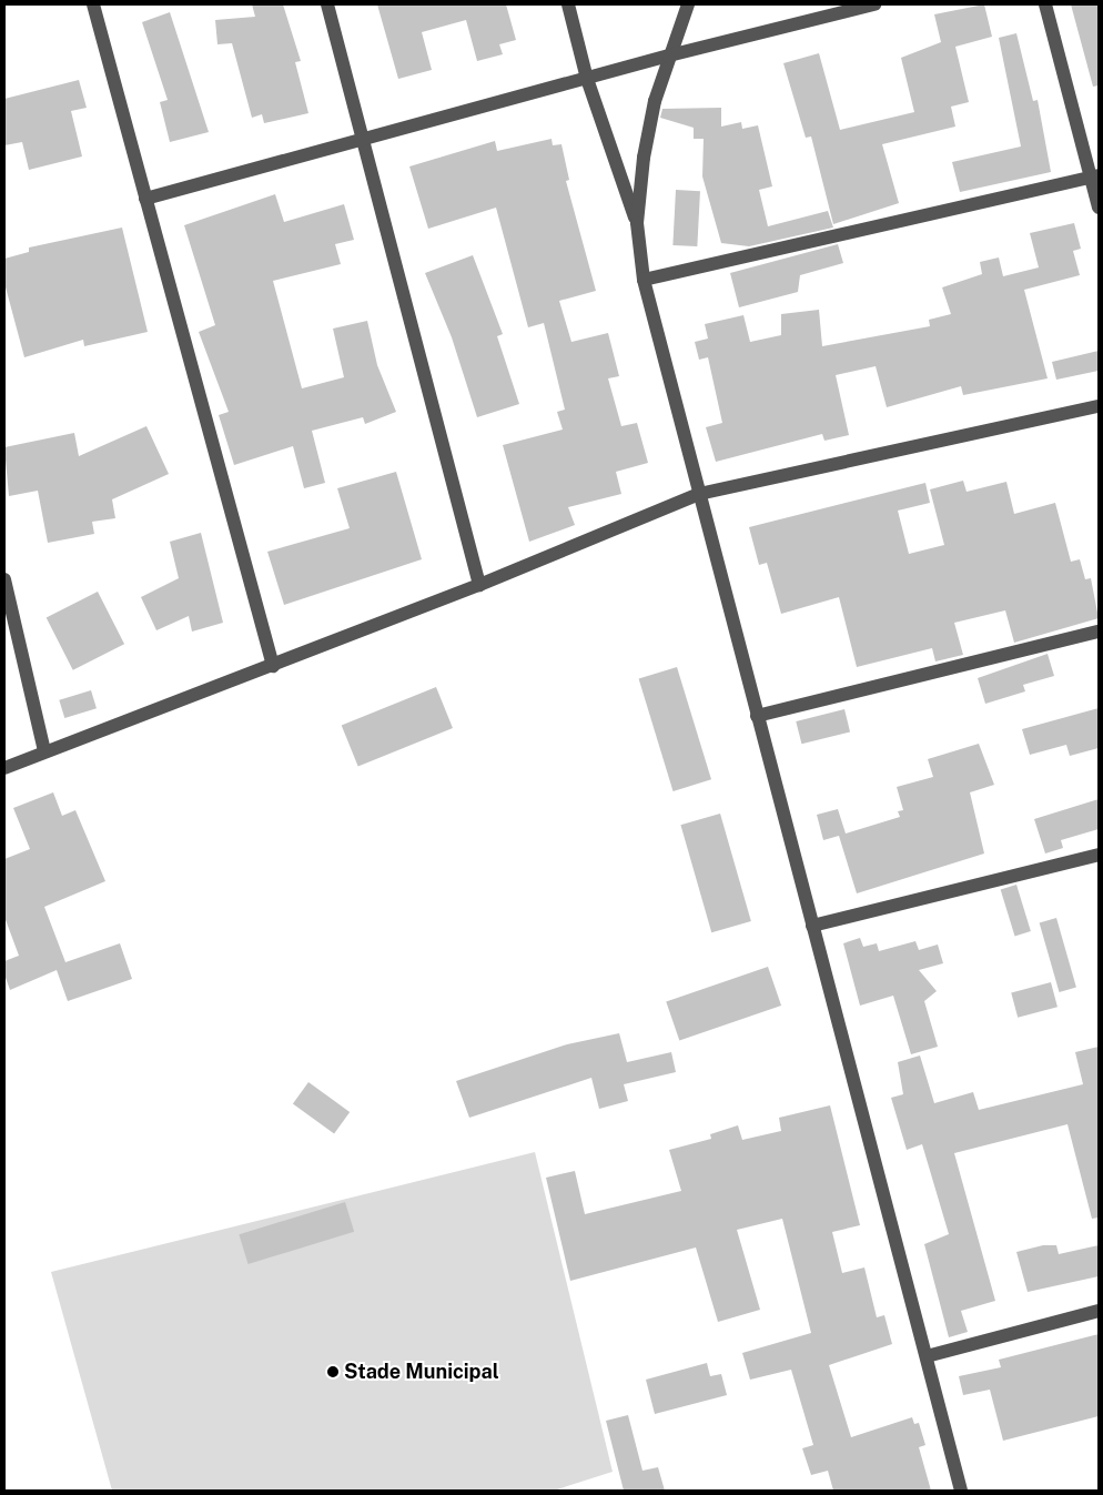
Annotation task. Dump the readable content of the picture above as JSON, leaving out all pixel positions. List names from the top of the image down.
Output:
{
  "places": ["Stade Municipal"]
}
